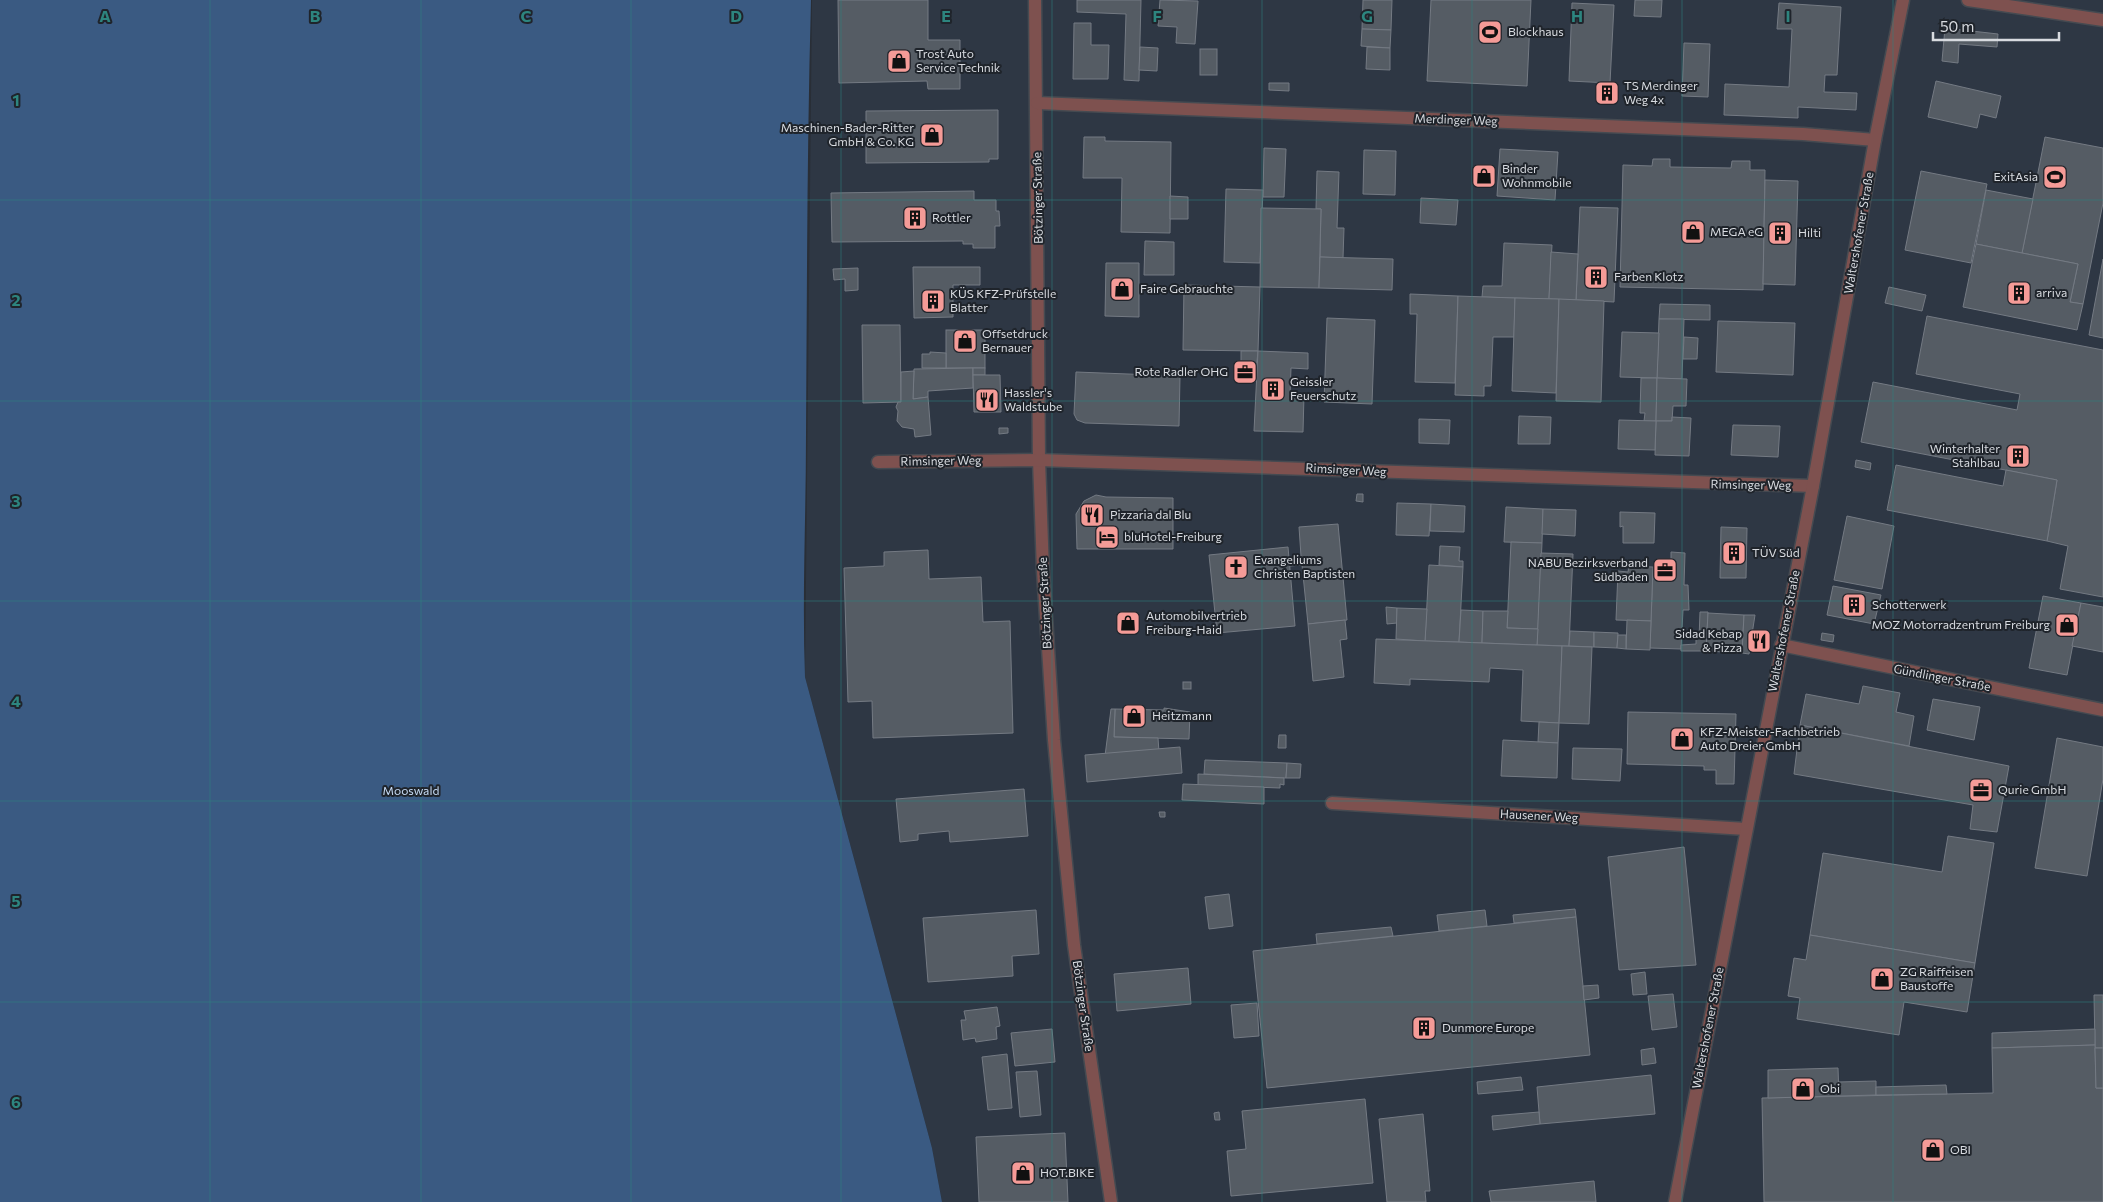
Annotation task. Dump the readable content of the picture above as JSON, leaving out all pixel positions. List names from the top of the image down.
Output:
{
  "streets": {
    "street": [
      "Merdinger Weg",
      "Bötzinger Straße",
      "Waltershofener Straße",
      "Rimsinger Weg",
      "Gündlinger Straße",
      "Hausener Weg"
    ]
  },
  "crossings": [
    ["Merdinger Weg", "Bötzinger Straße"],
    ["Merdinger Weg", "Waltershofener Straße"],
    ["Bötzinger Straße", "Rimsinger Weg"],
    ["Waltershofener Straße", "Rimsinger Weg"],
    ["Waltershofener Straße", "Gündlinger Straße"],
    ["Waltershofener Straße", "Hausener Weg"]
  ],
  "parks": ["Mooswald"],
  "places": {
    "sports": ["Blockhaus", "ExitAsia"],
    "shop": [
      "Trost Auto Service Technik",
      "Maschinen-Bader-Ritter GmbH & Co. KG",
      "Binder Wohnmobile",
      "MEGA eG",
      "Faire Gebrauchte",
      "Offsetdruck Bernauer",
      "Automobilvertrieb Freiburg-Haid",
      "MOZ Motorradzentrum Freiburg",
      "Heitzmann",
      "KFZ-Meister-Fachbetrieb Auto Dreier GmbH",
      "ZG Raiffeisen Baustoffe",
      "Obi",
      "OBI",
      "HOT.BIKE"
    ],
    "building": [
      "TS Merdinger Weg 4x",
      "Rottler",
      "Hilti",
      "Farben Klotz",
      "arriva",
      "KÜS KFZ-Prüfstelle Blatter",
      "Geissler Feuerschutz",
      "Winterhalter Stahlbau",
      "TÜV Süd",
      "Schotterwerk",
      "Dunmore Europe"
    ],
    "office": ["Rote Radler OHG", "NABU Bezirksverband Südbaden", "Qurie GmbH"],
    "restaurant": ["Hassler's Waldstube", "Pizzaria dal Blu", "Sidad Kebap & Pizza"],
    "hotel": ["bluHotel-Freiburg"],
    "church": ["Evangeliums Christen Baptisten"]
  },
  "scale_bar": "50 m",
  "grid": {
    "columns": [
      "A",
      "B",
      "C",
      "D",
      "E",
      "F",
      "G",
      "H",
      "I"
    ],
    "rows": [
      "1",
      "2",
      "3",
      "4",
      "5",
      "6"
    ]
  }
}
